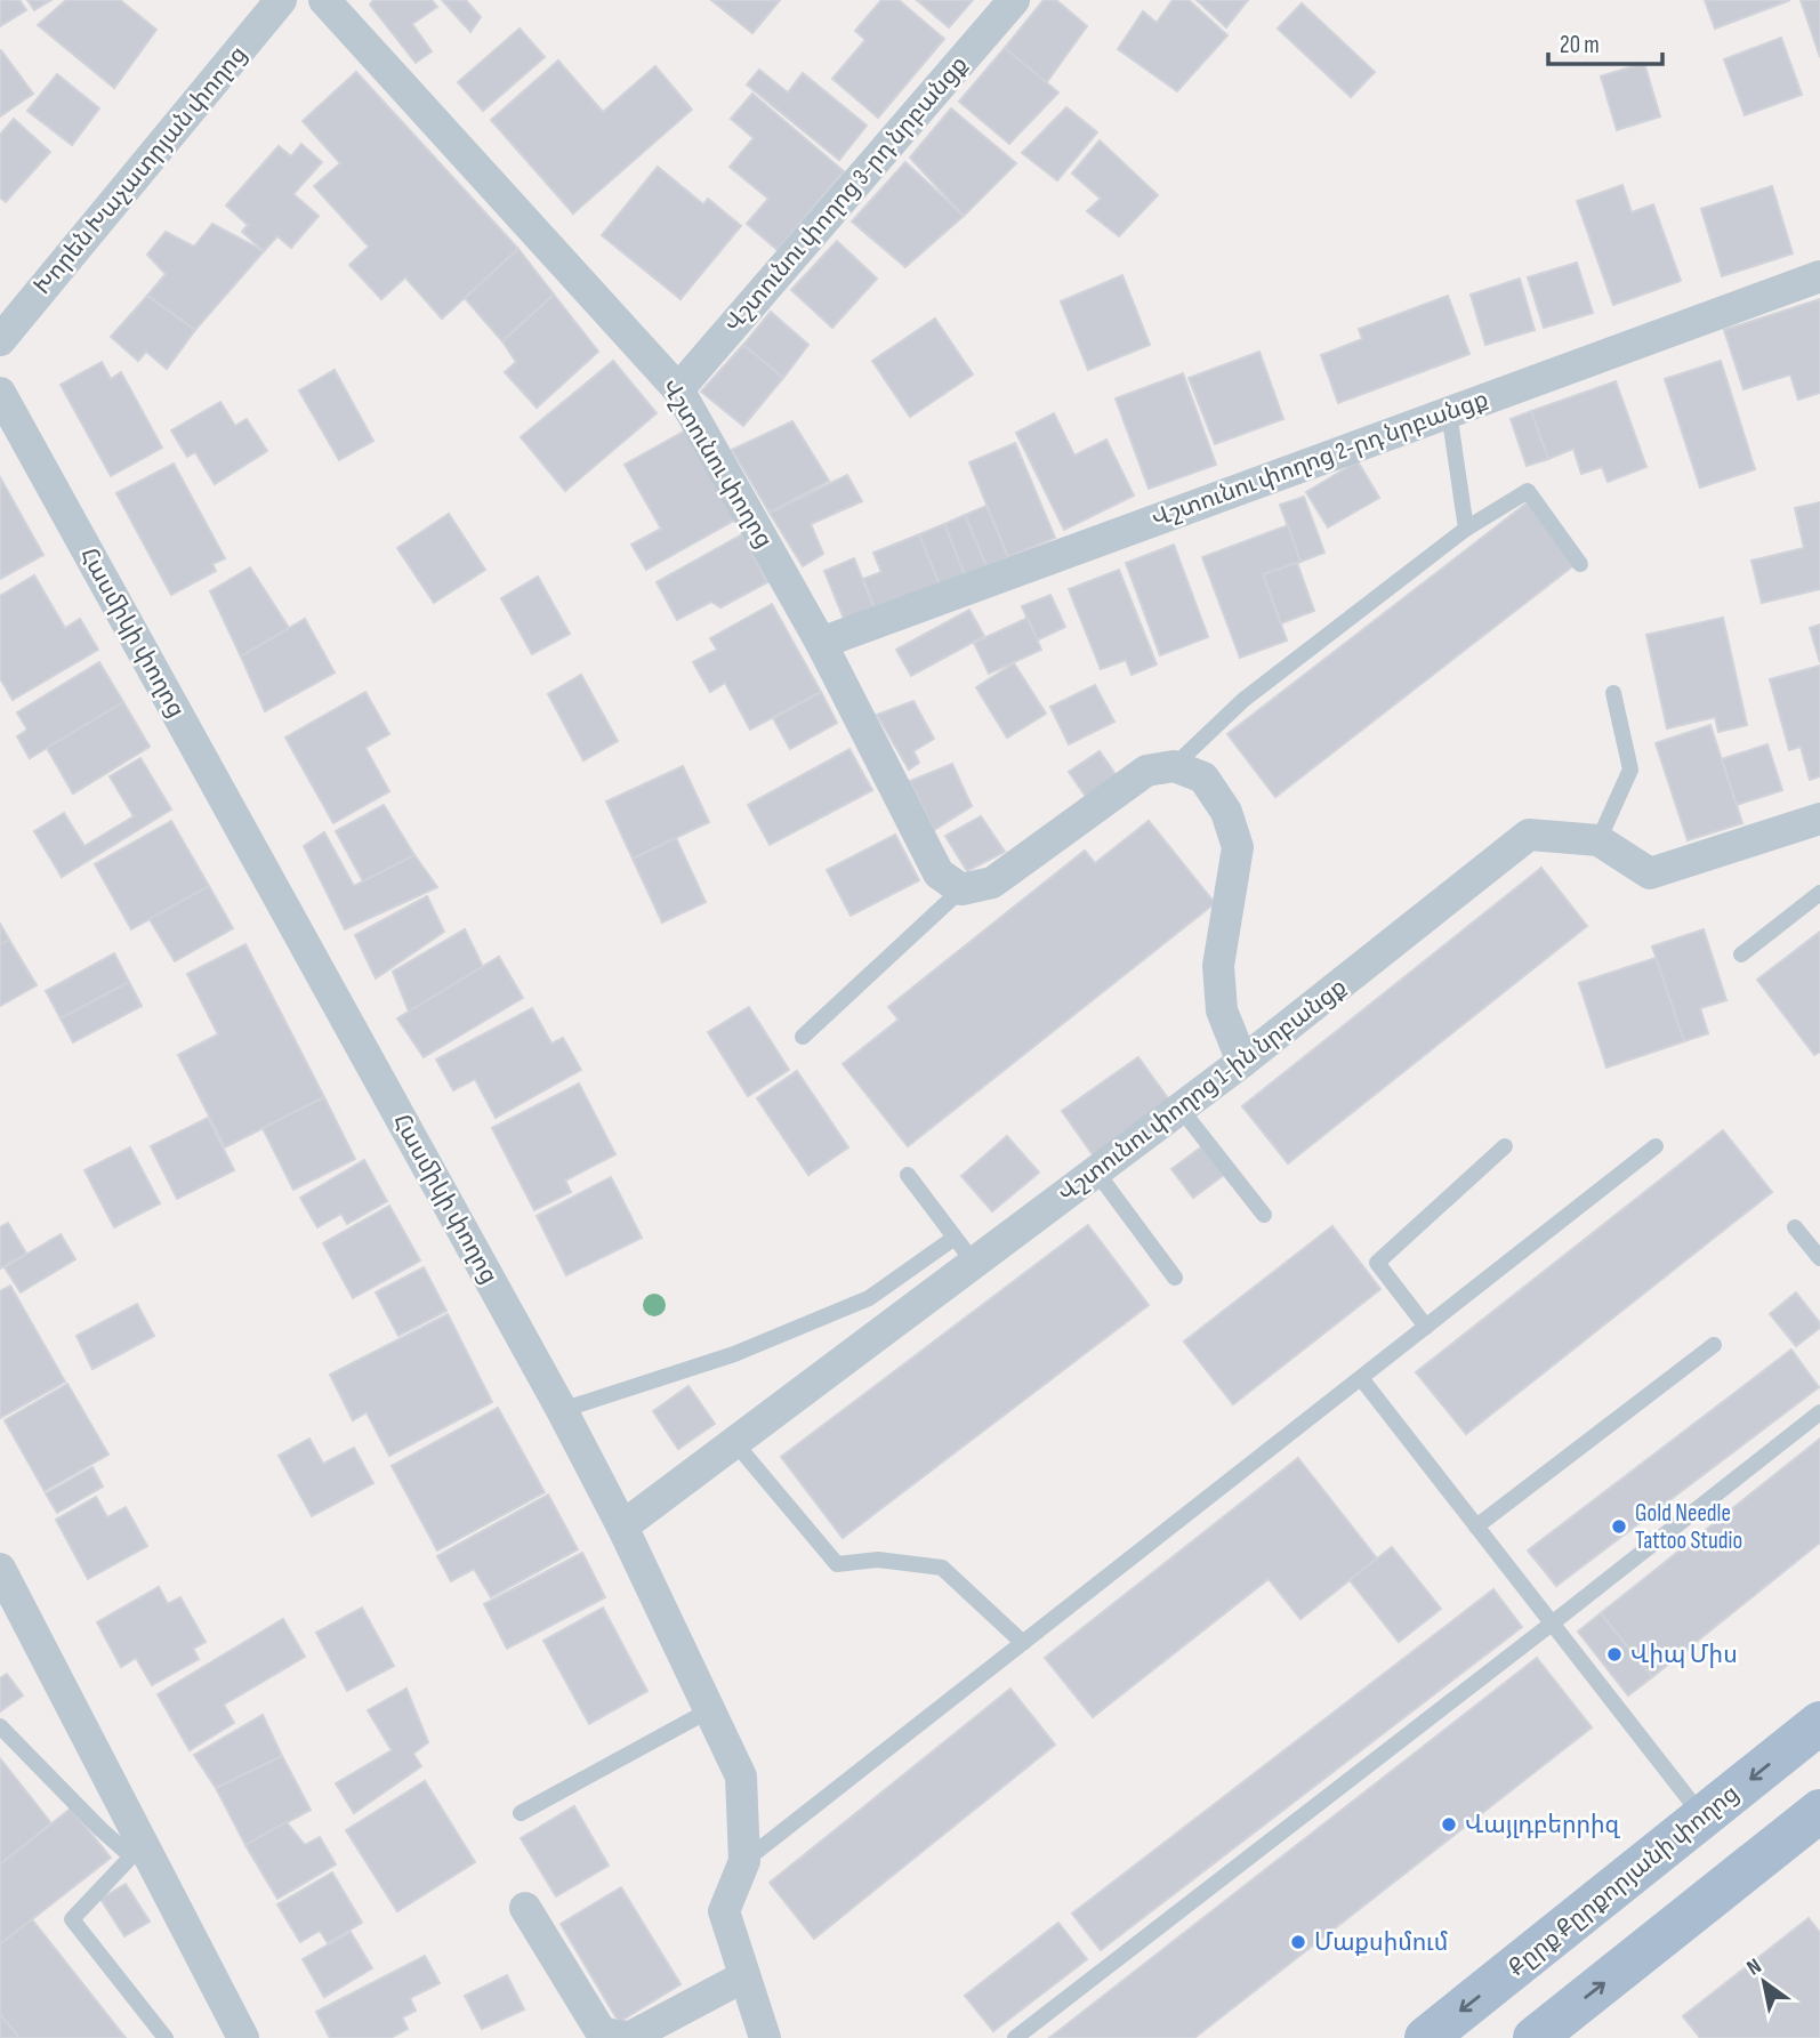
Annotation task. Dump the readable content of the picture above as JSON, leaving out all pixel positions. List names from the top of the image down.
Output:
{
  "streets": {
    "main road": ["Քըրք Քըրքորյանի փողոց"],
    "street": [
      "Խորեն Խաչատրյան փողոց",
      "Վշտունու փողոց 3-րդ նրբանցք",
      "Վշտունու փողոց 2-րդ նրբանցք",
      "Վշտունու փողոց",
      "Հասմիկի փողոց",
      "Վշտունու փողոց 1-ին նրբանցք"
    ]
  },
  "crossings": [
    ["Վշտունու փողոց 3-րդ նրբանցք", "Վշտունու փողոց"],
    ["Վշտունու փողոց 2-րդ նրբանցք", "Վշտունու փողոց"],
    ["Հասմիկի փողոց", "Վշտունու փողոց 1-ին նրբանցք"]
  ],
  "places": [
    "Gold Needle Tattoo Studio",
    "Վիպ Միս",
    "Վայլդբերրիզ",
    "Մաքսիմում"
  ],
  "scale_bar": "20 m",
  "north": "top left"
}
